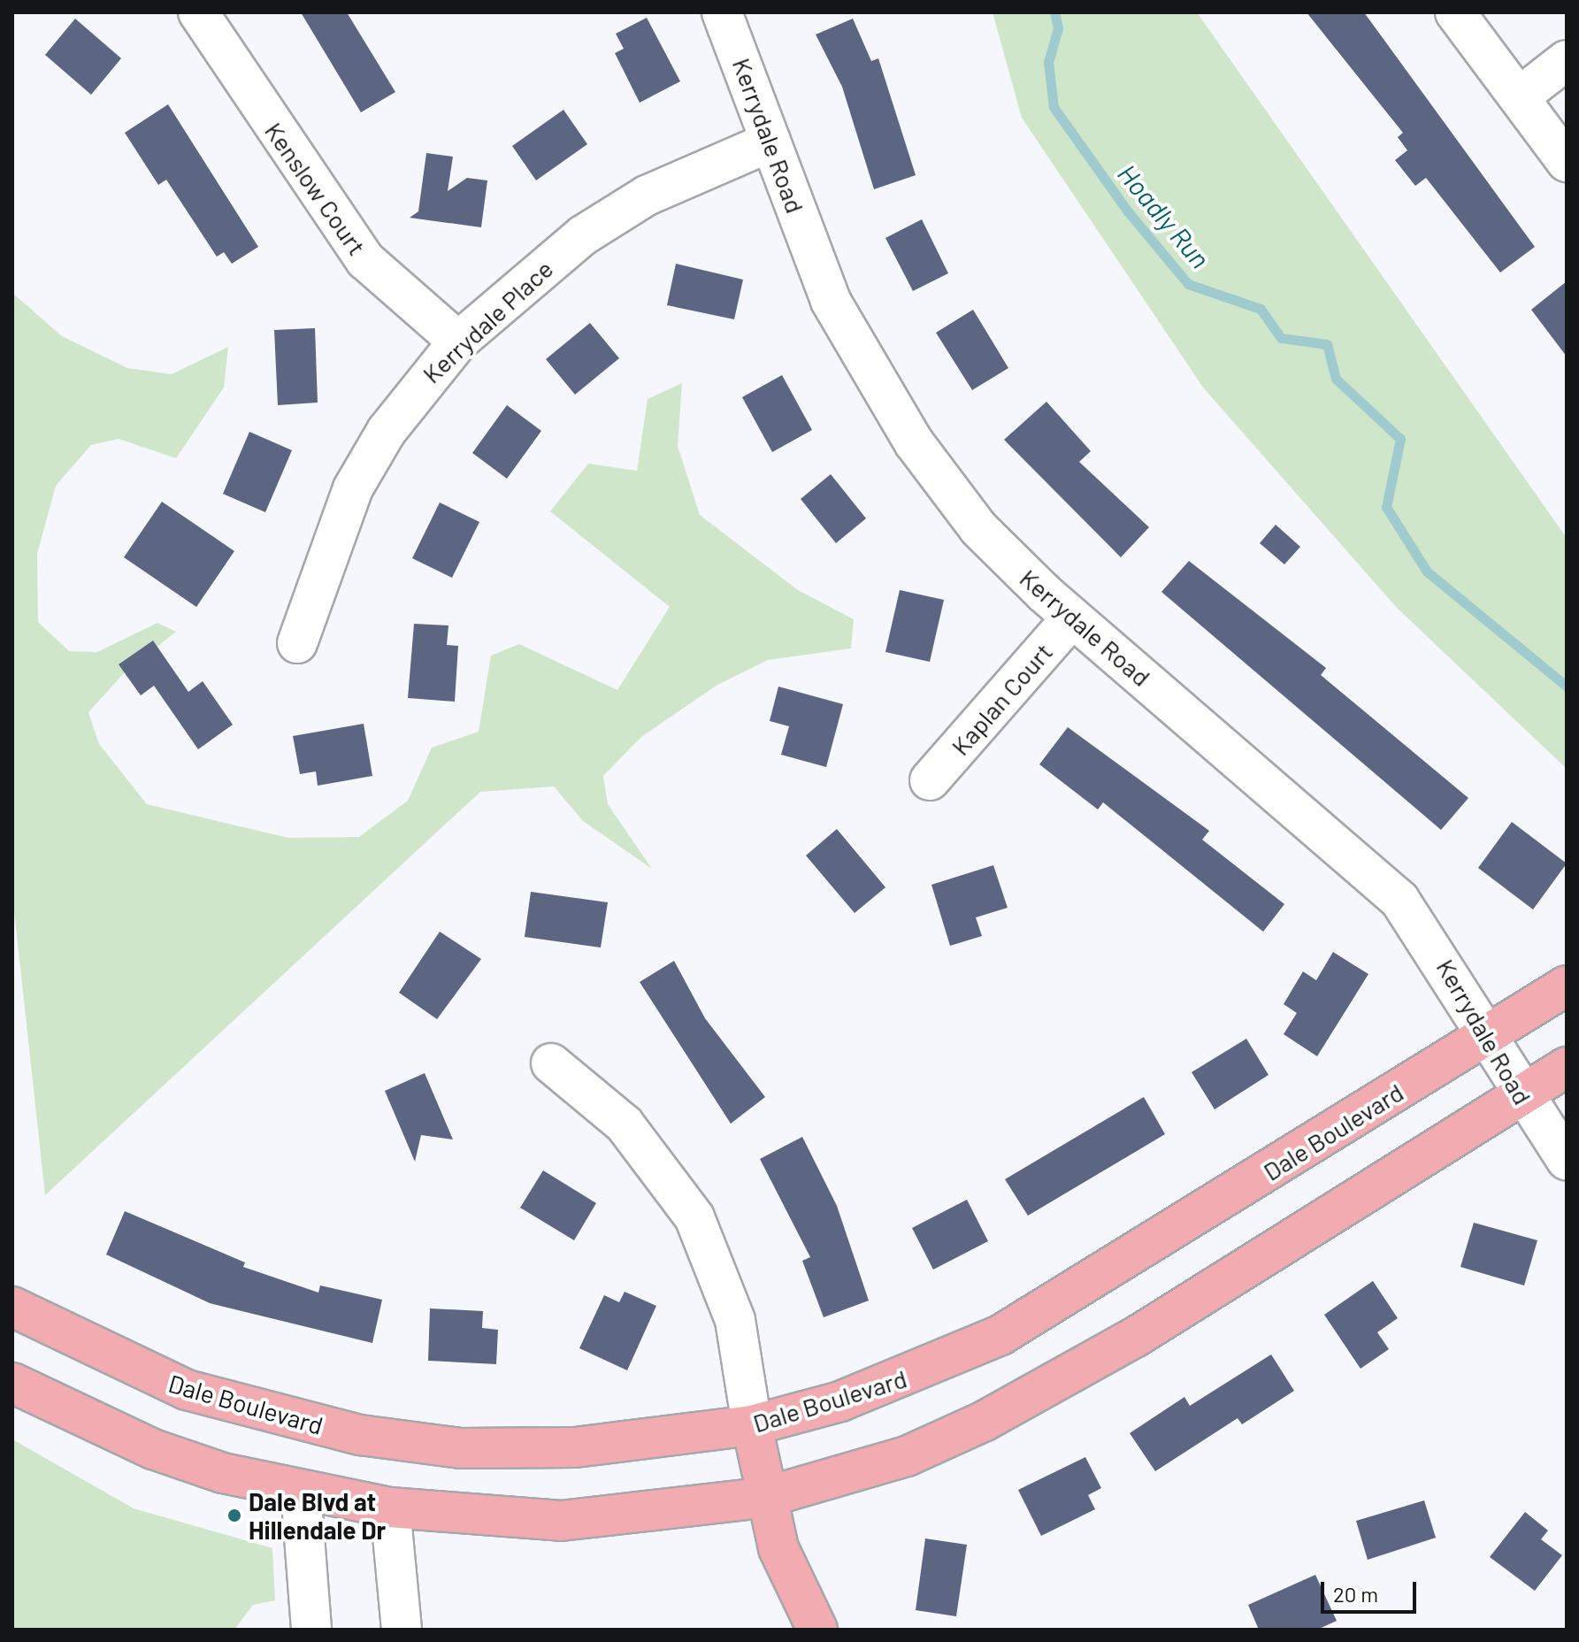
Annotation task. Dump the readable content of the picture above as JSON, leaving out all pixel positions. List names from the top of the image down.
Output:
{
  "streets": {
    "main road": ["Dale Boulevard"],
    "street": [
      "Kerrydale Road",
      "Kenslow Court",
      "Kerrydale Place",
      "Kaplan Court"
    ]
  },
  "crossings": [
    ["Kerrydale Road", "Kerrydale Place"],
    ["Kerrydale Road", "Kaplan Court"],
    ["Kerrydale Road", "Dale Boulevard"],
    ["Kenslow Court", "Kerrydale Place"]
  ],
  "water": ["Hoadly Run"],
  "places": ["Dale Blvd at Hillendale Dr"],
  "scale_bar": "20 m"
}
